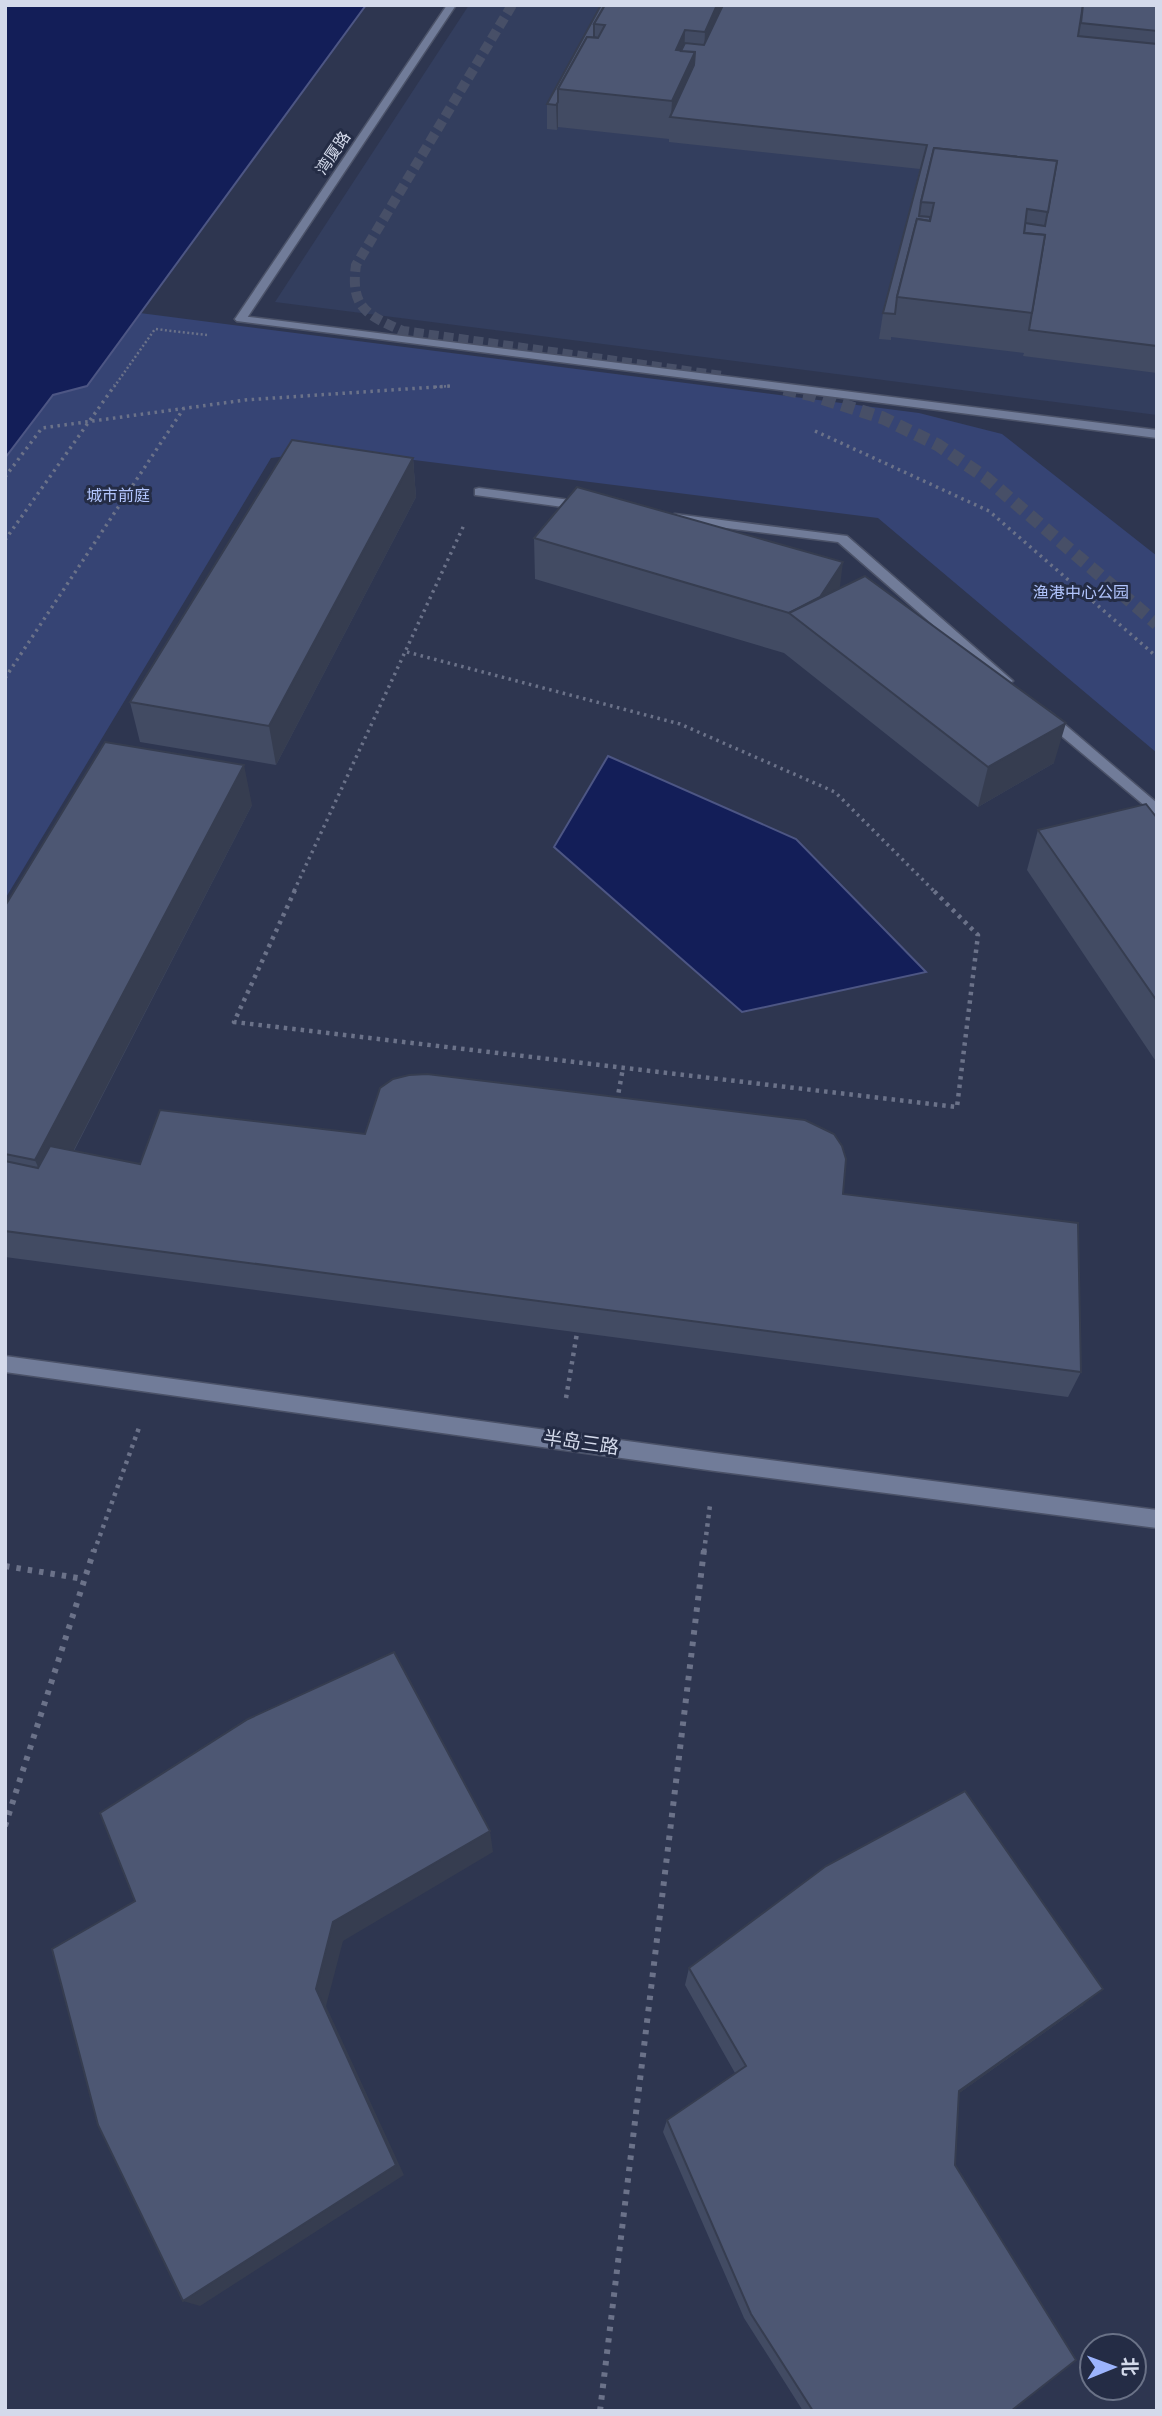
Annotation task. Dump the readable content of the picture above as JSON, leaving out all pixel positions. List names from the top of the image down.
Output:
{
  "streets": {
    "street": ["湾厦路", "半岛三路"]
  },
  "parks": ["城市前庭", "渔港中心公园"],
  "north": "right"
}
